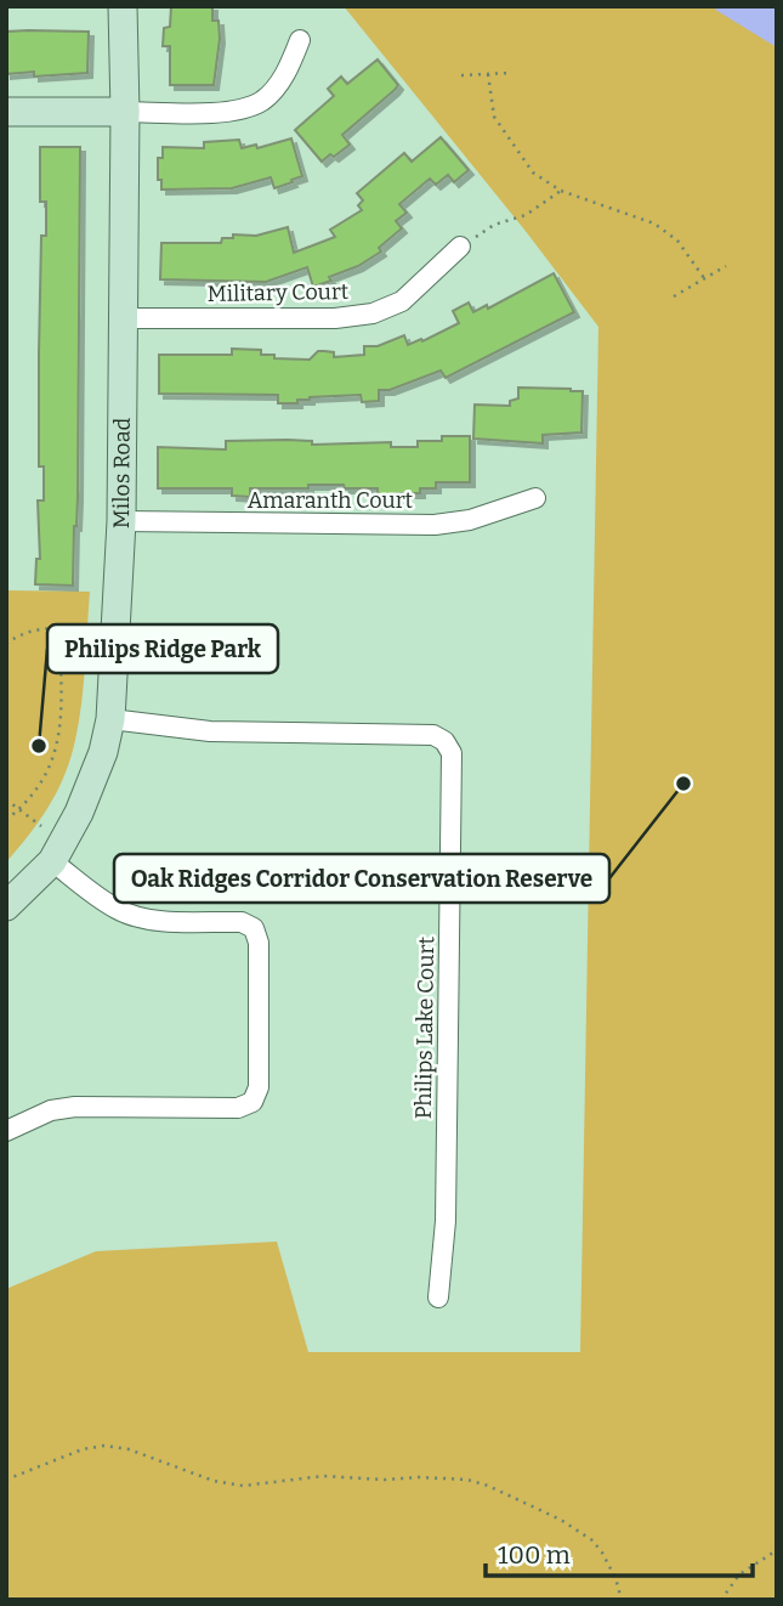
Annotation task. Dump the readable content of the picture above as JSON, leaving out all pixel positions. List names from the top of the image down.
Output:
{
  "streets": {
    "street": [
      "Military Court",
      "Milos Road",
      "Amaranth Court",
      "Philips Lake Court"
    ]
  },
  "crossings": [
    ["Military Court", "Milos Road"],
    ["Milos Road", "Amaranth Court"],
    ["Milos Road", "Philips Lake Court"]
  ],
  "places": ["Philips Ridge Park", "Oak Ridges Corridor Conservation Reserve"],
  "scale_bar": "100 m"
}
